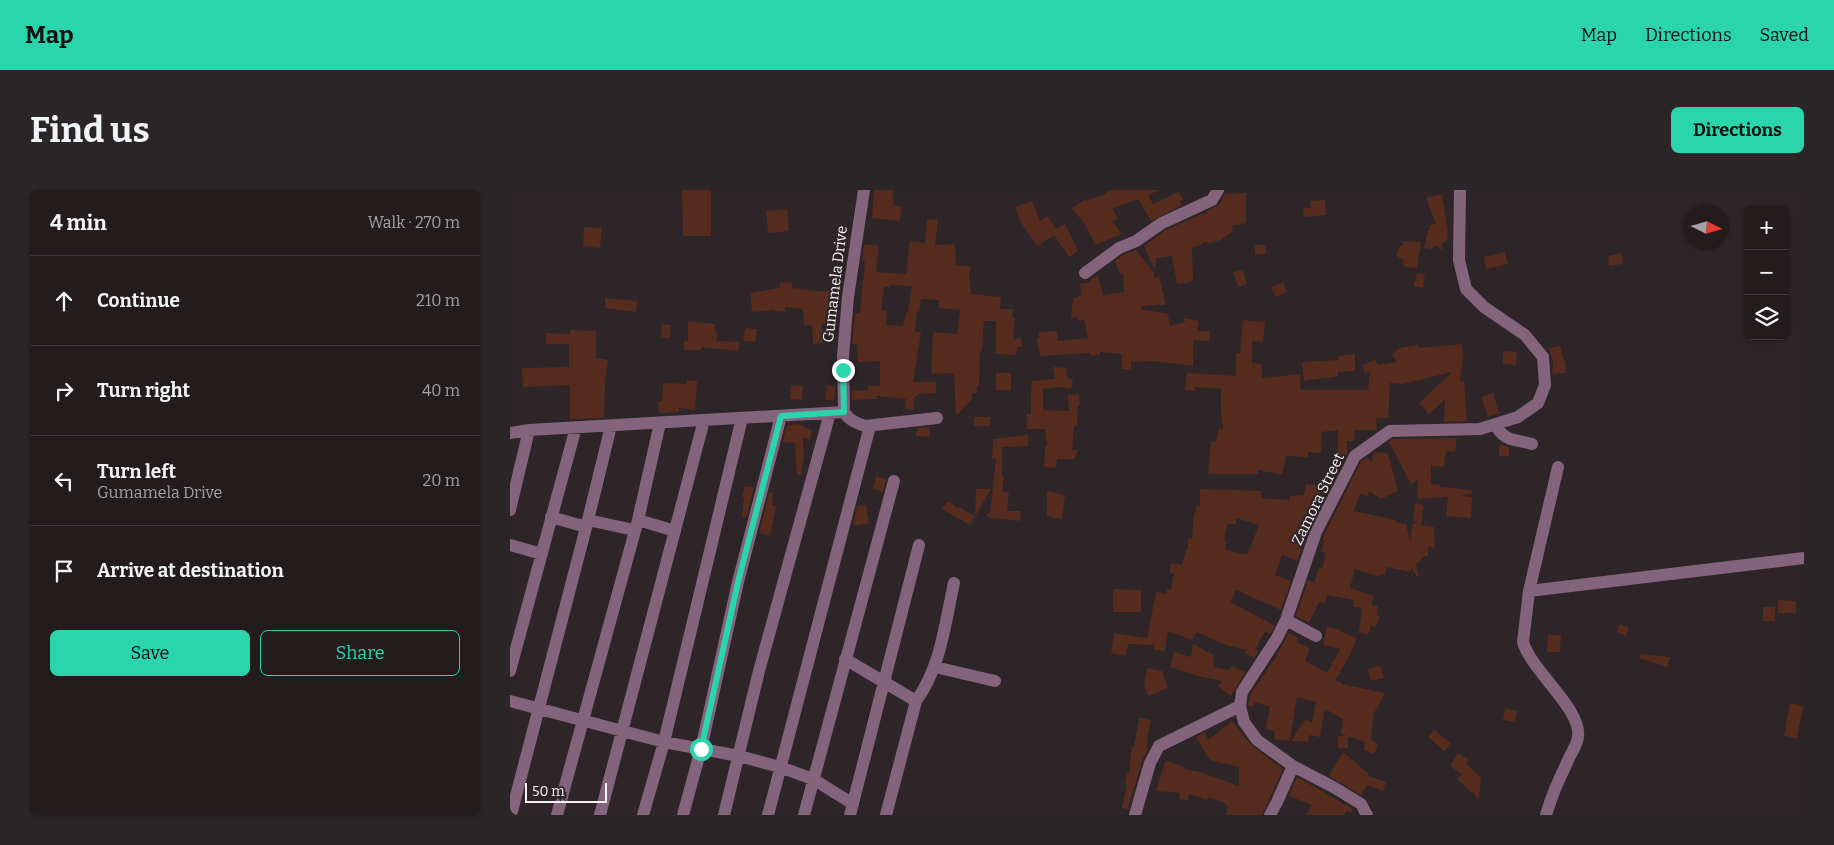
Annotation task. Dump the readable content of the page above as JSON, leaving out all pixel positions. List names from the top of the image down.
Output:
{
  "streets": {
    "street": ["Gumamela Drive", "Zamora Street"]
  },
  "scale_bar": "50 m",
  "north": "right",
  "page": {
    "header": "Map",
    "nav": ["Map", "Directions", "Saved"],
    "buttons": [
      "Directions",
      ["Save", "Share"]
    ],
    "title": "Find us",
    "heading": ["4 min", "Walk · 270 m"],
    "map_buttons": ["+", "−"],
    "list": [
      ["Continue", "210 m"],
      ["Turn right", "40 m"],
      ["Turn left", "Gumamela Drive", "20 m"],
      "Arrive at destination"
    ],
    "scale": "50 m"
  }
}
